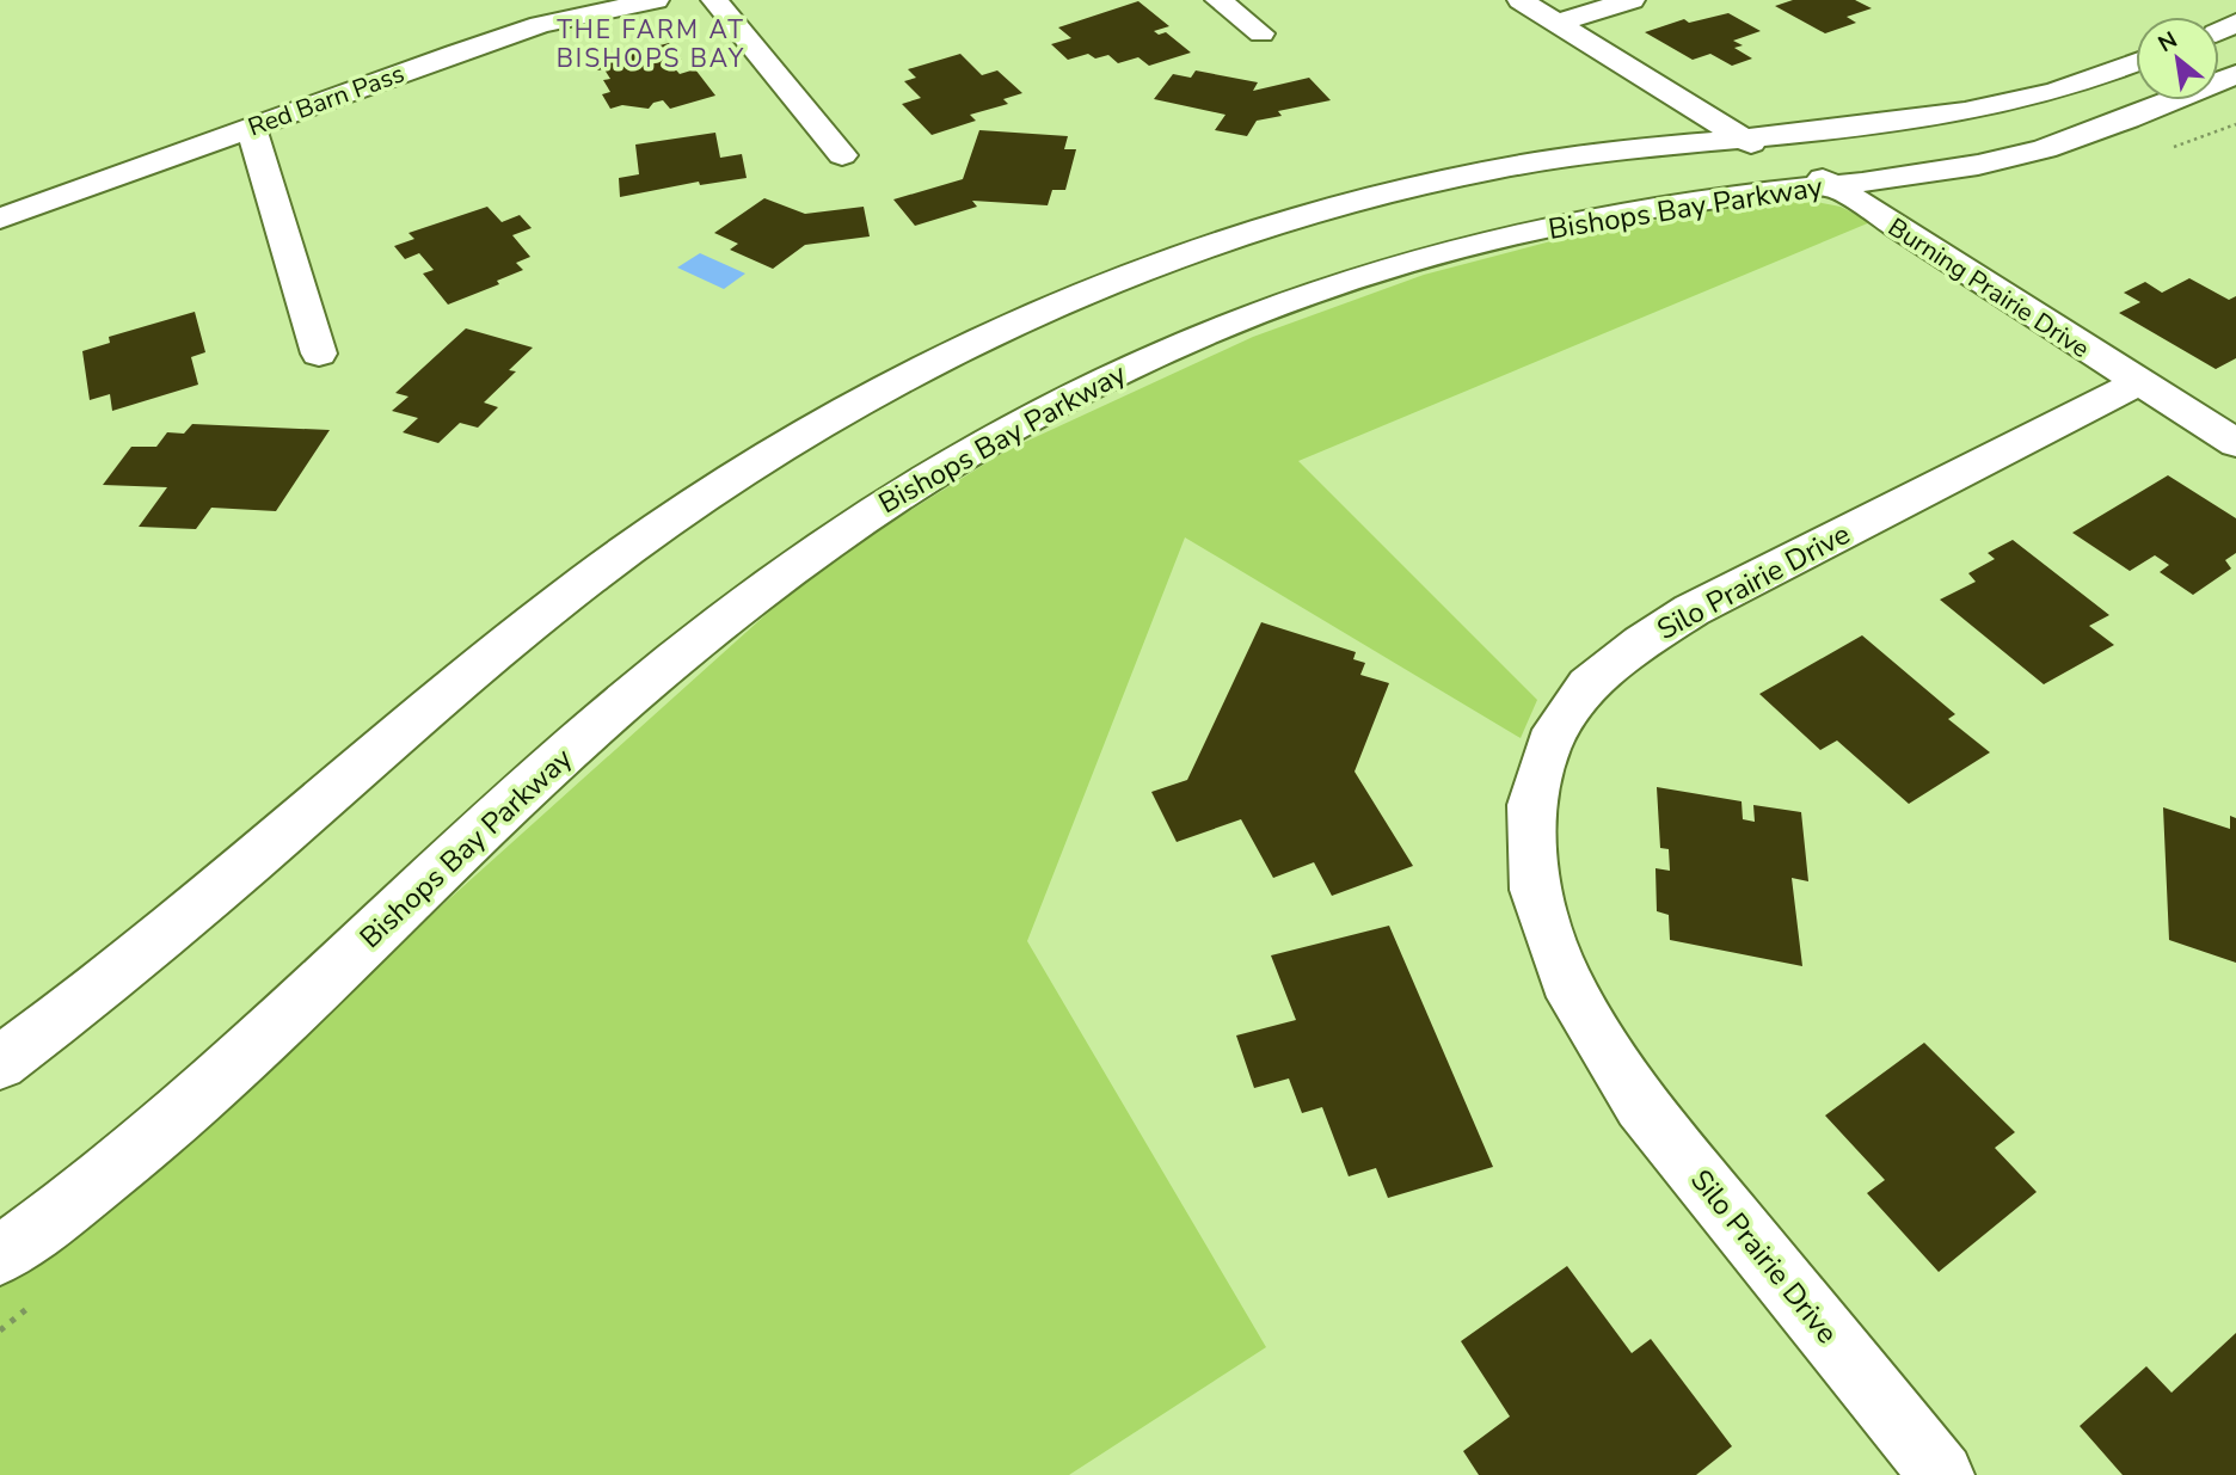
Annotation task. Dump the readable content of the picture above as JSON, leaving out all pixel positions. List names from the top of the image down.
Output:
{
  "streets": {
    "street": [
      "Red Barn Pass",
      "Bishops Bay Parkway",
      "Burning Prairie Drive",
      "Silo Prairie Drive"
    ]
  },
  "crossings": [
    ["Bishops Bay Parkway", "Burning Prairie Drive"],
    ["Burning Prairie Drive", "Silo Prairie Drive"]
  ],
  "districts": ["THE FARM AT BISHOPS BAY"],
  "north": "top left"
}
